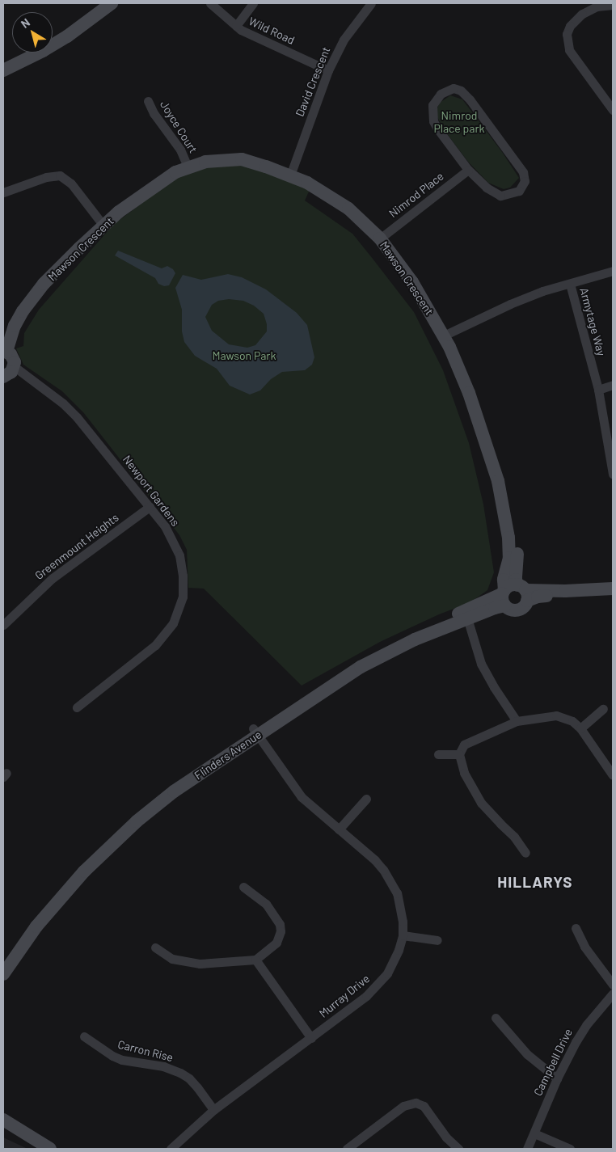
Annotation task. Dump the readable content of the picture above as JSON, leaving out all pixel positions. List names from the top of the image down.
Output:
{
  "streets": {
    "street": [
      "Wild Road",
      "David Crescent",
      "Joyce Court",
      "Nimrod Place",
      "Mawson Crescent",
      "Armytage Way",
      "Newport Gardens",
      "Greenmount Heights",
      "Flinders Avenue",
      "Murray Drive",
      "Carron Rise",
      "Campbell Drive"
    ]
  },
  "crossings": [
    ["Wild Road", "David Crescent"],
    ["David Crescent", "Mawson Crescent"],
    ["Joyce Court", "Mawson Crescent"],
    ["Nimrod Place", "Mawson Crescent"],
    ["Mawson Crescent", "Flinders Avenue"],
    ["Newport Gardens", "Greenmount Heights"],
    ["Flinders Avenue", "Murray Drive"],
    ["Murray Drive", "Carron Rise"]
  ],
  "districts": ["HILLARYS"],
  "parks": ["Nimrod Place park", "Mawson Park"],
  "north": "top left"
}
